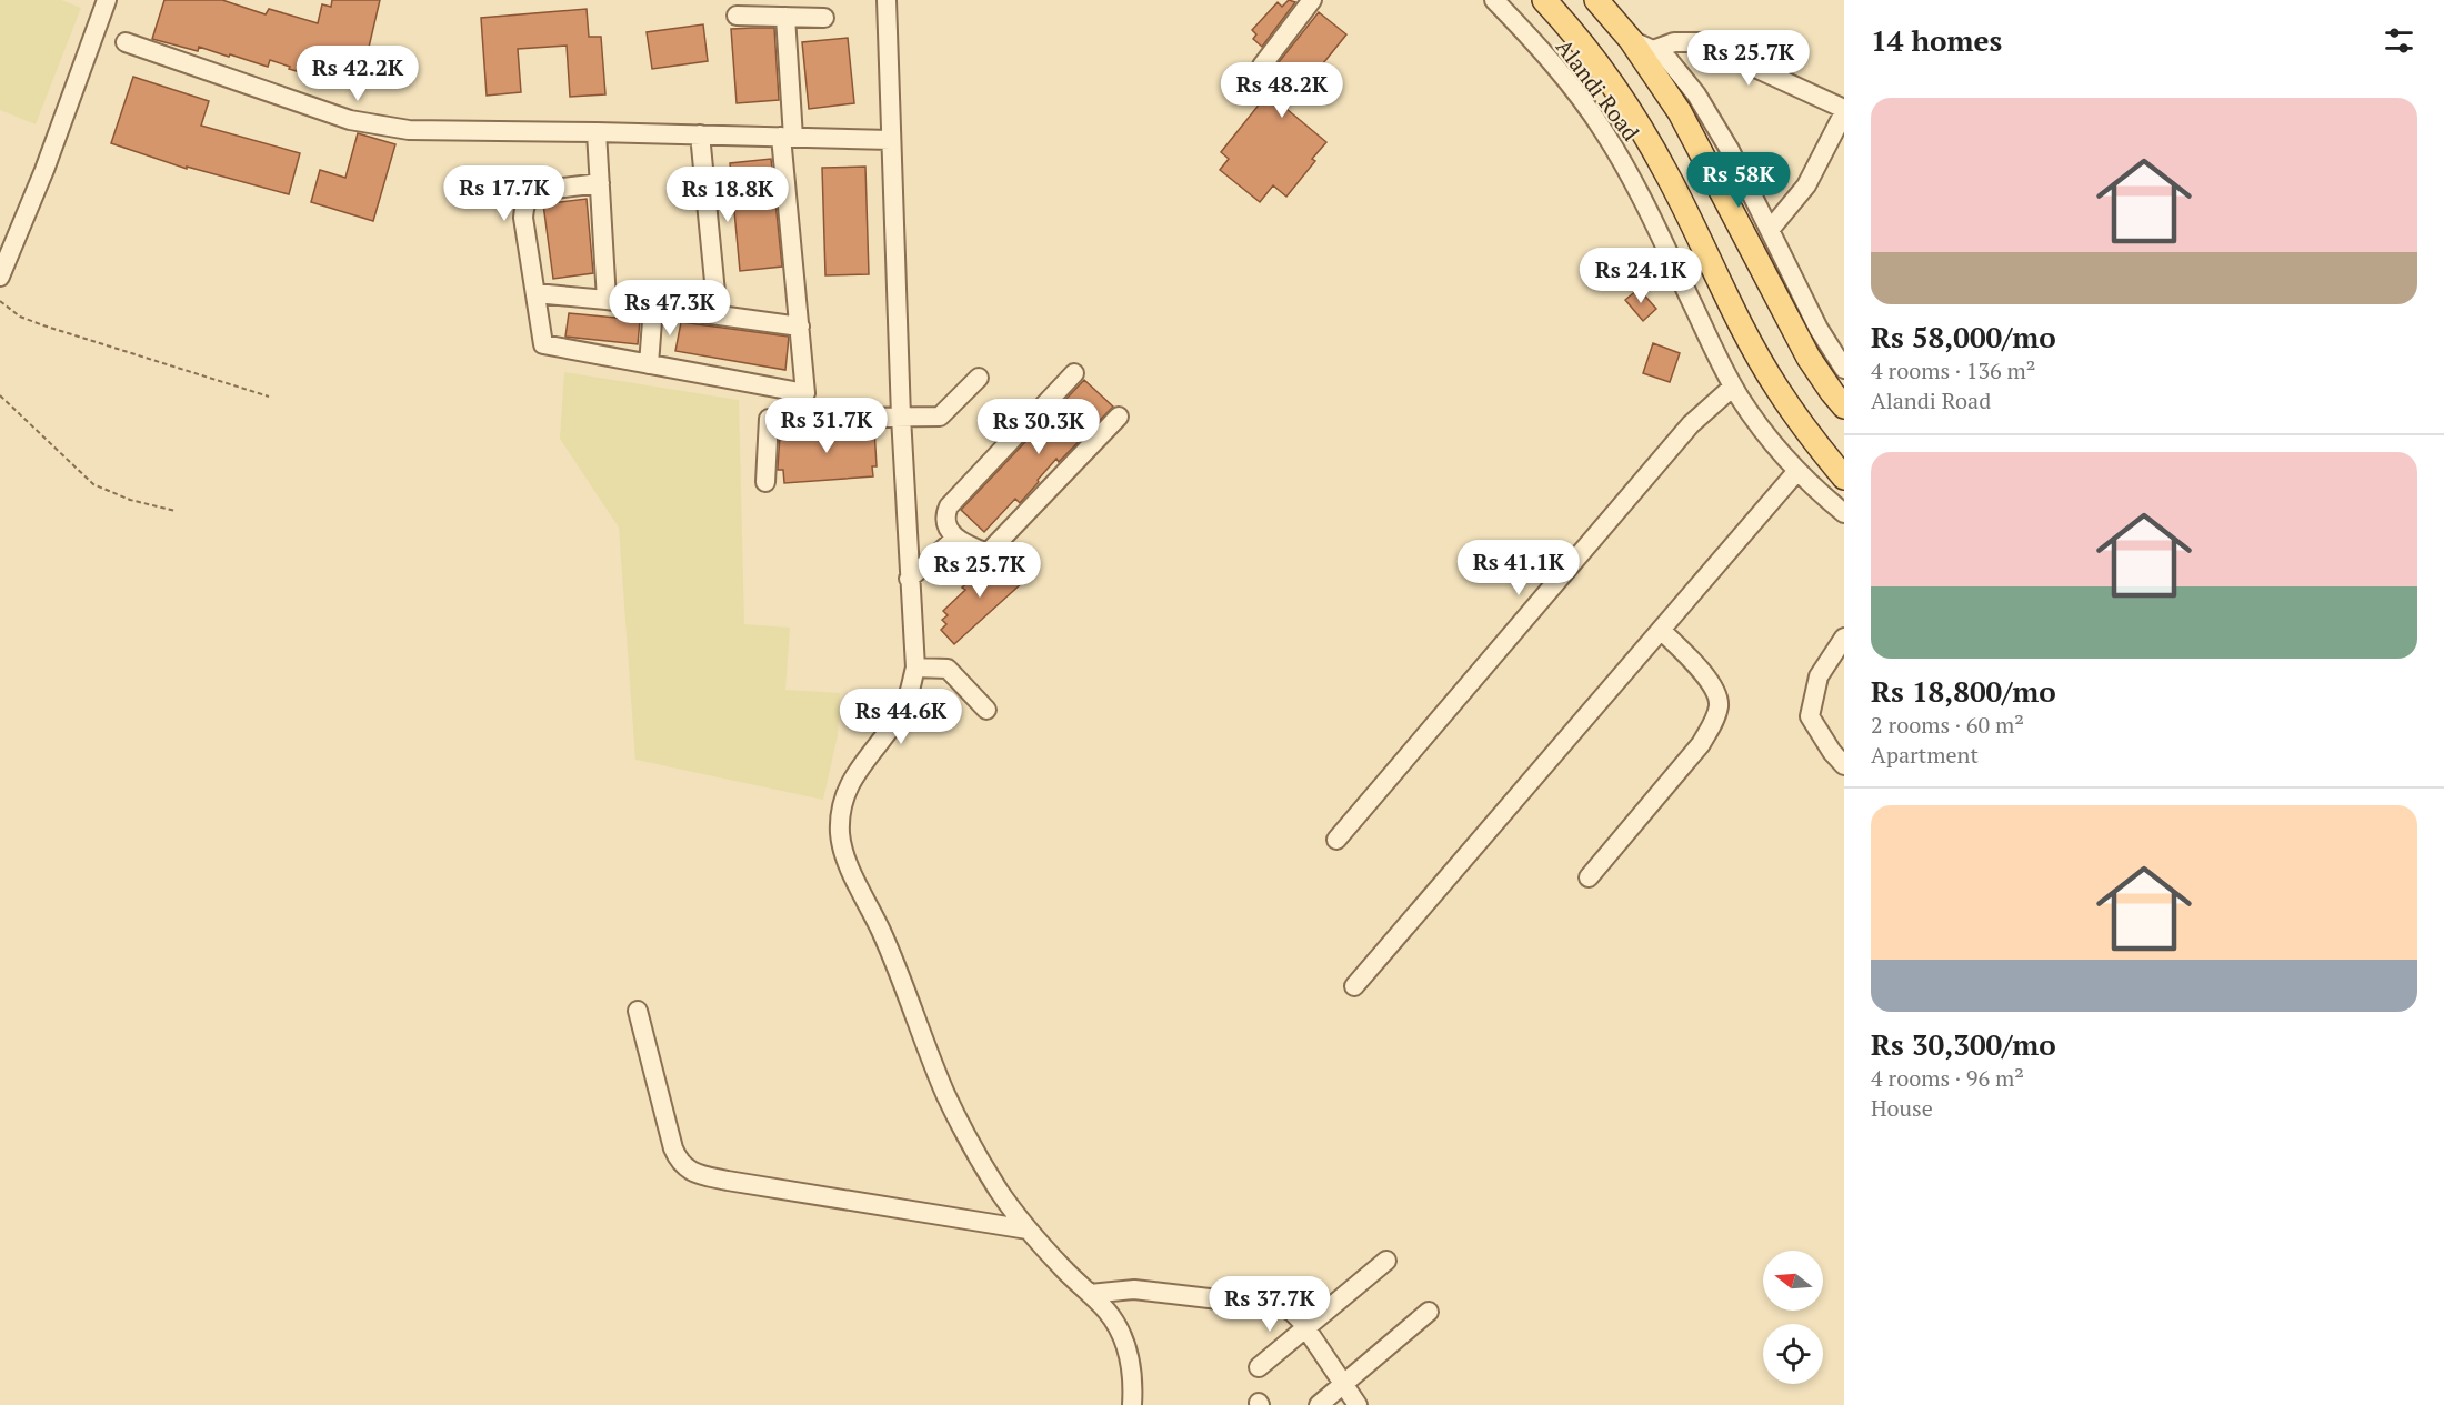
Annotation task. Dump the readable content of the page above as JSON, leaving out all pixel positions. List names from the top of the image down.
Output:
{
  "streets": {
    "street": ["Alandi Road"]
  },
  "north": "left",
  "page": {
    "heading": "14 homes",
    "price": [
      "Rs 25.7K",
      "Rs 42.2K",
      "Rs 48.2K",
      "Rs 58K",
      "Rs 17.7K",
      "Rs 18.8K",
      "Rs 24.1K",
      "Rs 47.3K",
      "Rs 31.7K",
      "Rs 30.3K",
      "Rs 41.1K",
      "Rs 25.7K",
      "Rs 44.6K",
      "Rs 37.7K"
    ],
    "list": [
      {
        "name": "Rs 58,000/mo",
        "note": "4 rooms · 136 m² · Alandi Road"
      },
      {
        "name": "Rs 18,800/mo",
        "note": "2 rooms · 60 m² · Apartment"
      },
      {
        "name": "Rs 30,300/mo",
        "note": "4 rooms · 96 m² · House"
      }
    ]
  }
}
